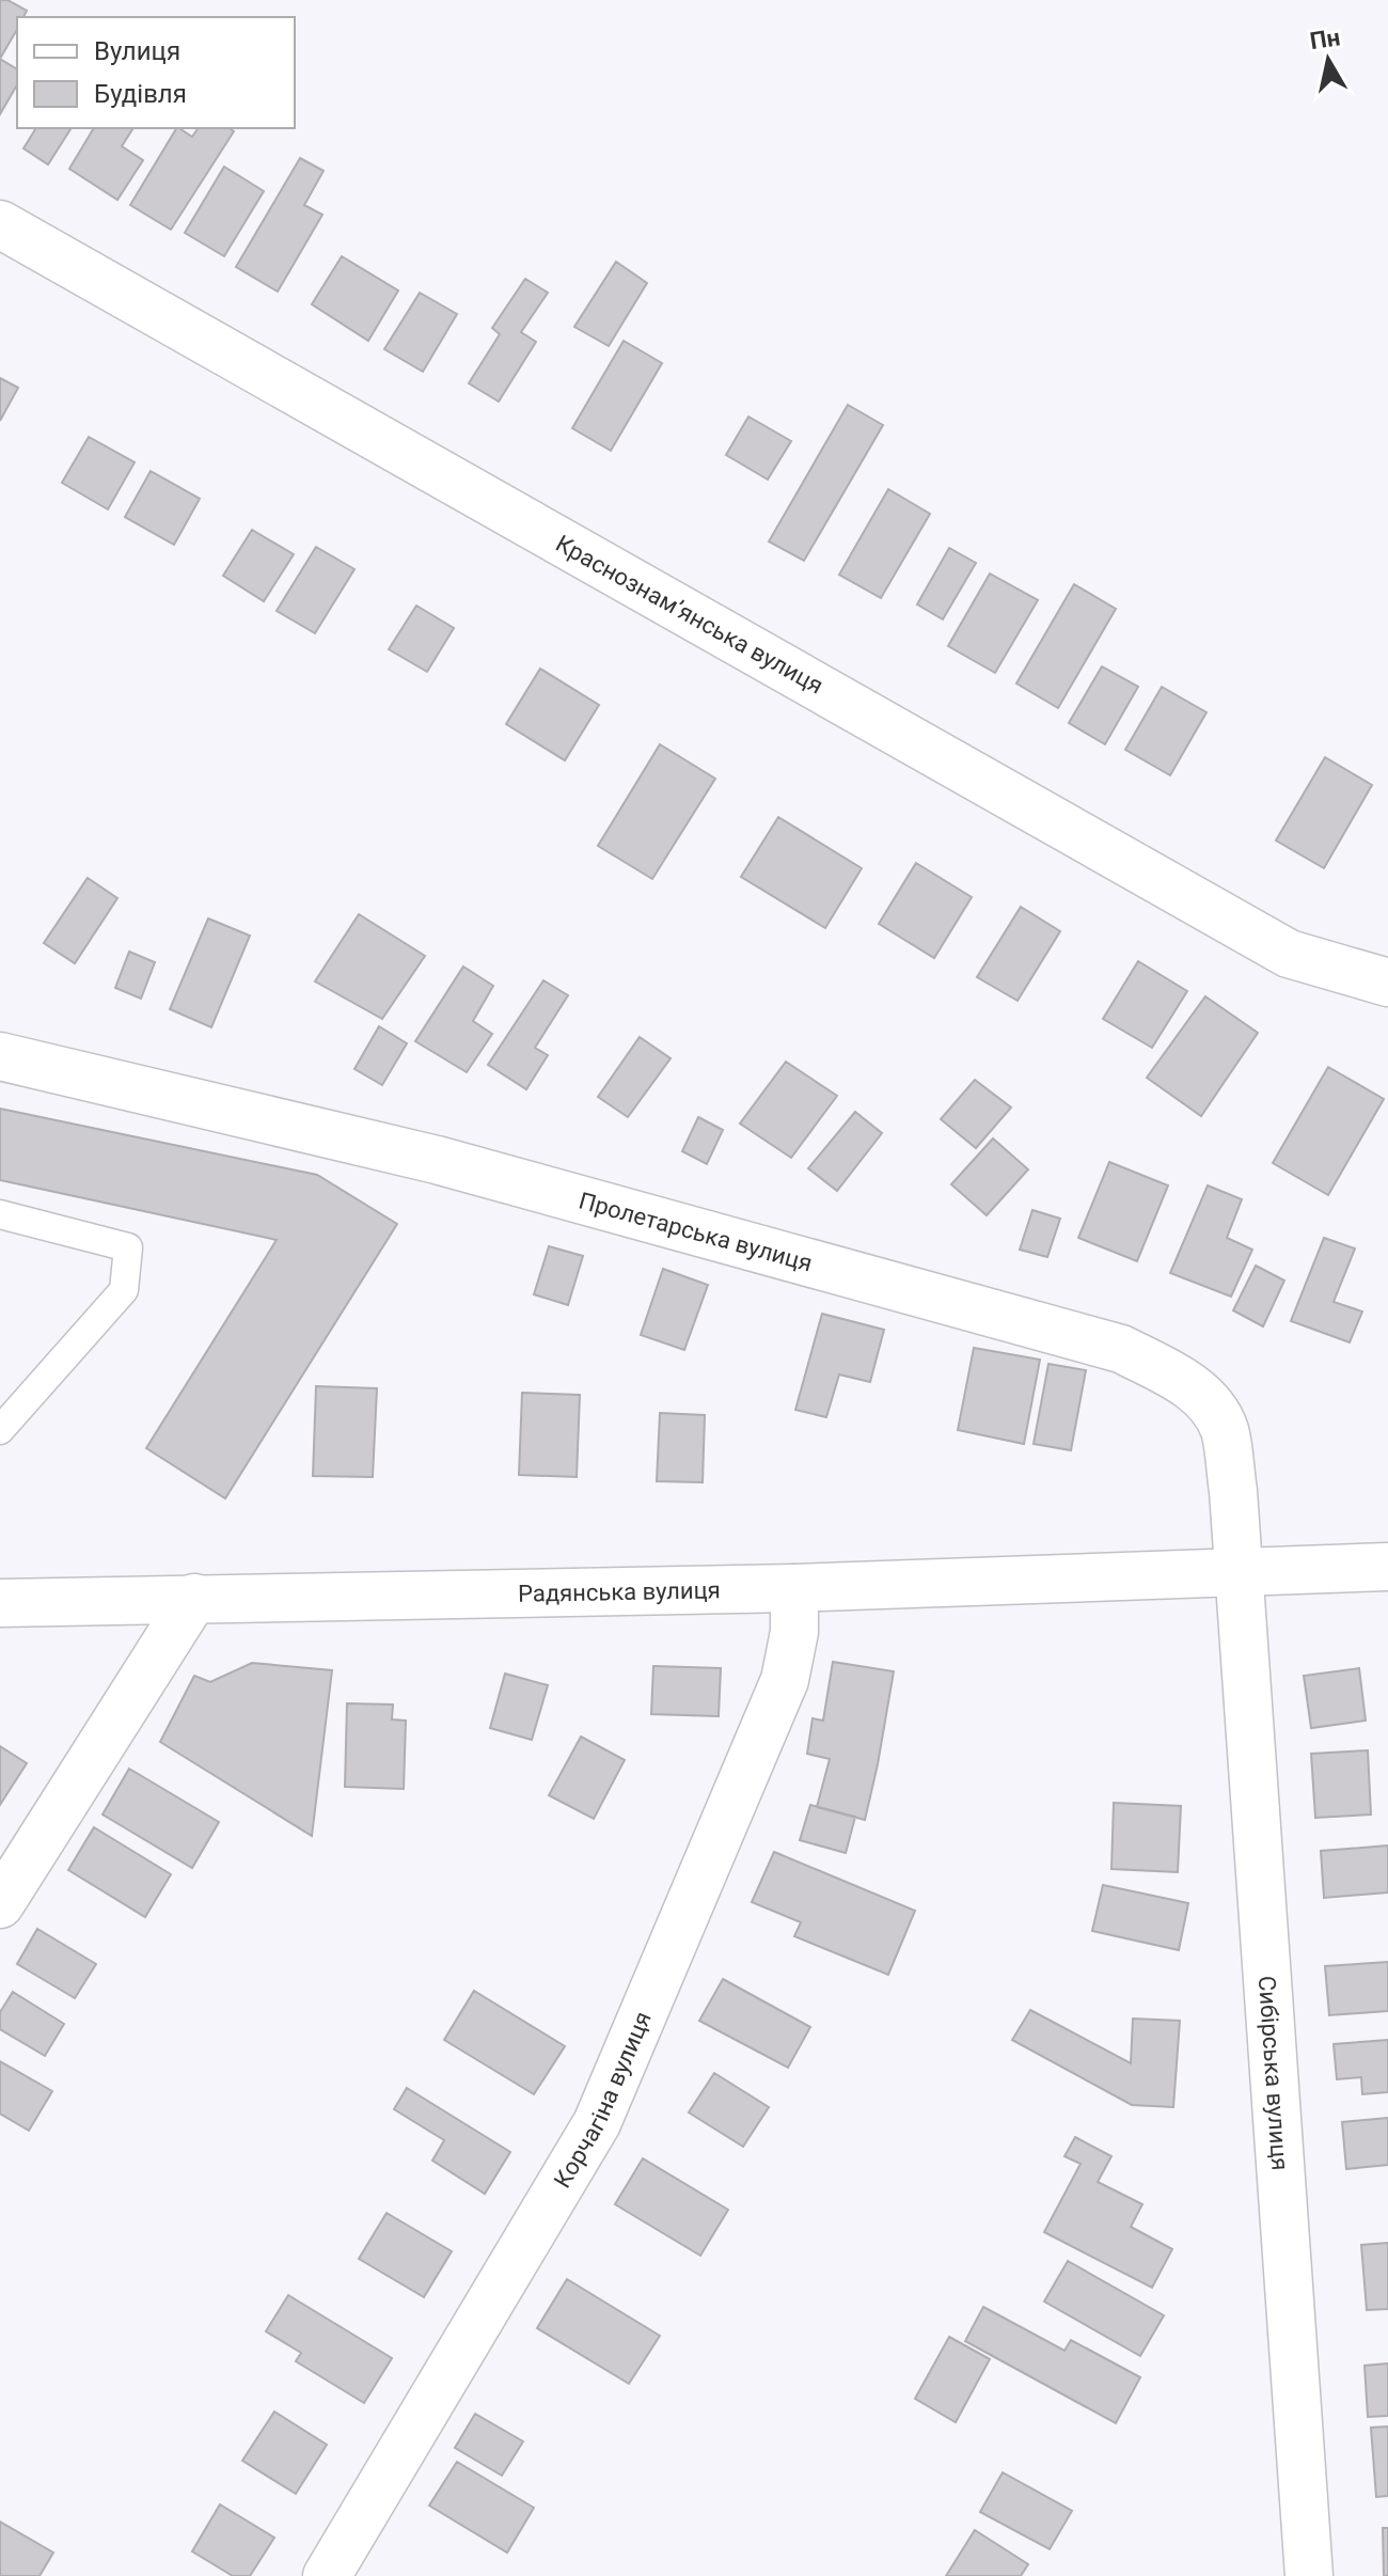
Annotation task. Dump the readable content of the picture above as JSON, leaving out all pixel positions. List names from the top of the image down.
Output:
{
  "streets": {
    "street": [
      "Краснознамʼянська вулиця",
      "Пролетарська вулиця",
      "Радянська вулиця",
      "Сибірська вулиця",
      "Корчагіна вулиця"
    ]
  },
  "crossings": [
    ["Пролетарська вулиця", "Радянська вулиця"],
    ["Пролетарська вулиця", "Сибірська вулиця"],
    ["Радянська вулиця", "Сибірська вулиця"],
    ["Радянська вулиця", "Корчагіна вулиця"]
  ],
  "legend": ["Вулиця", "Будівля"],
  "north": "top"
}
